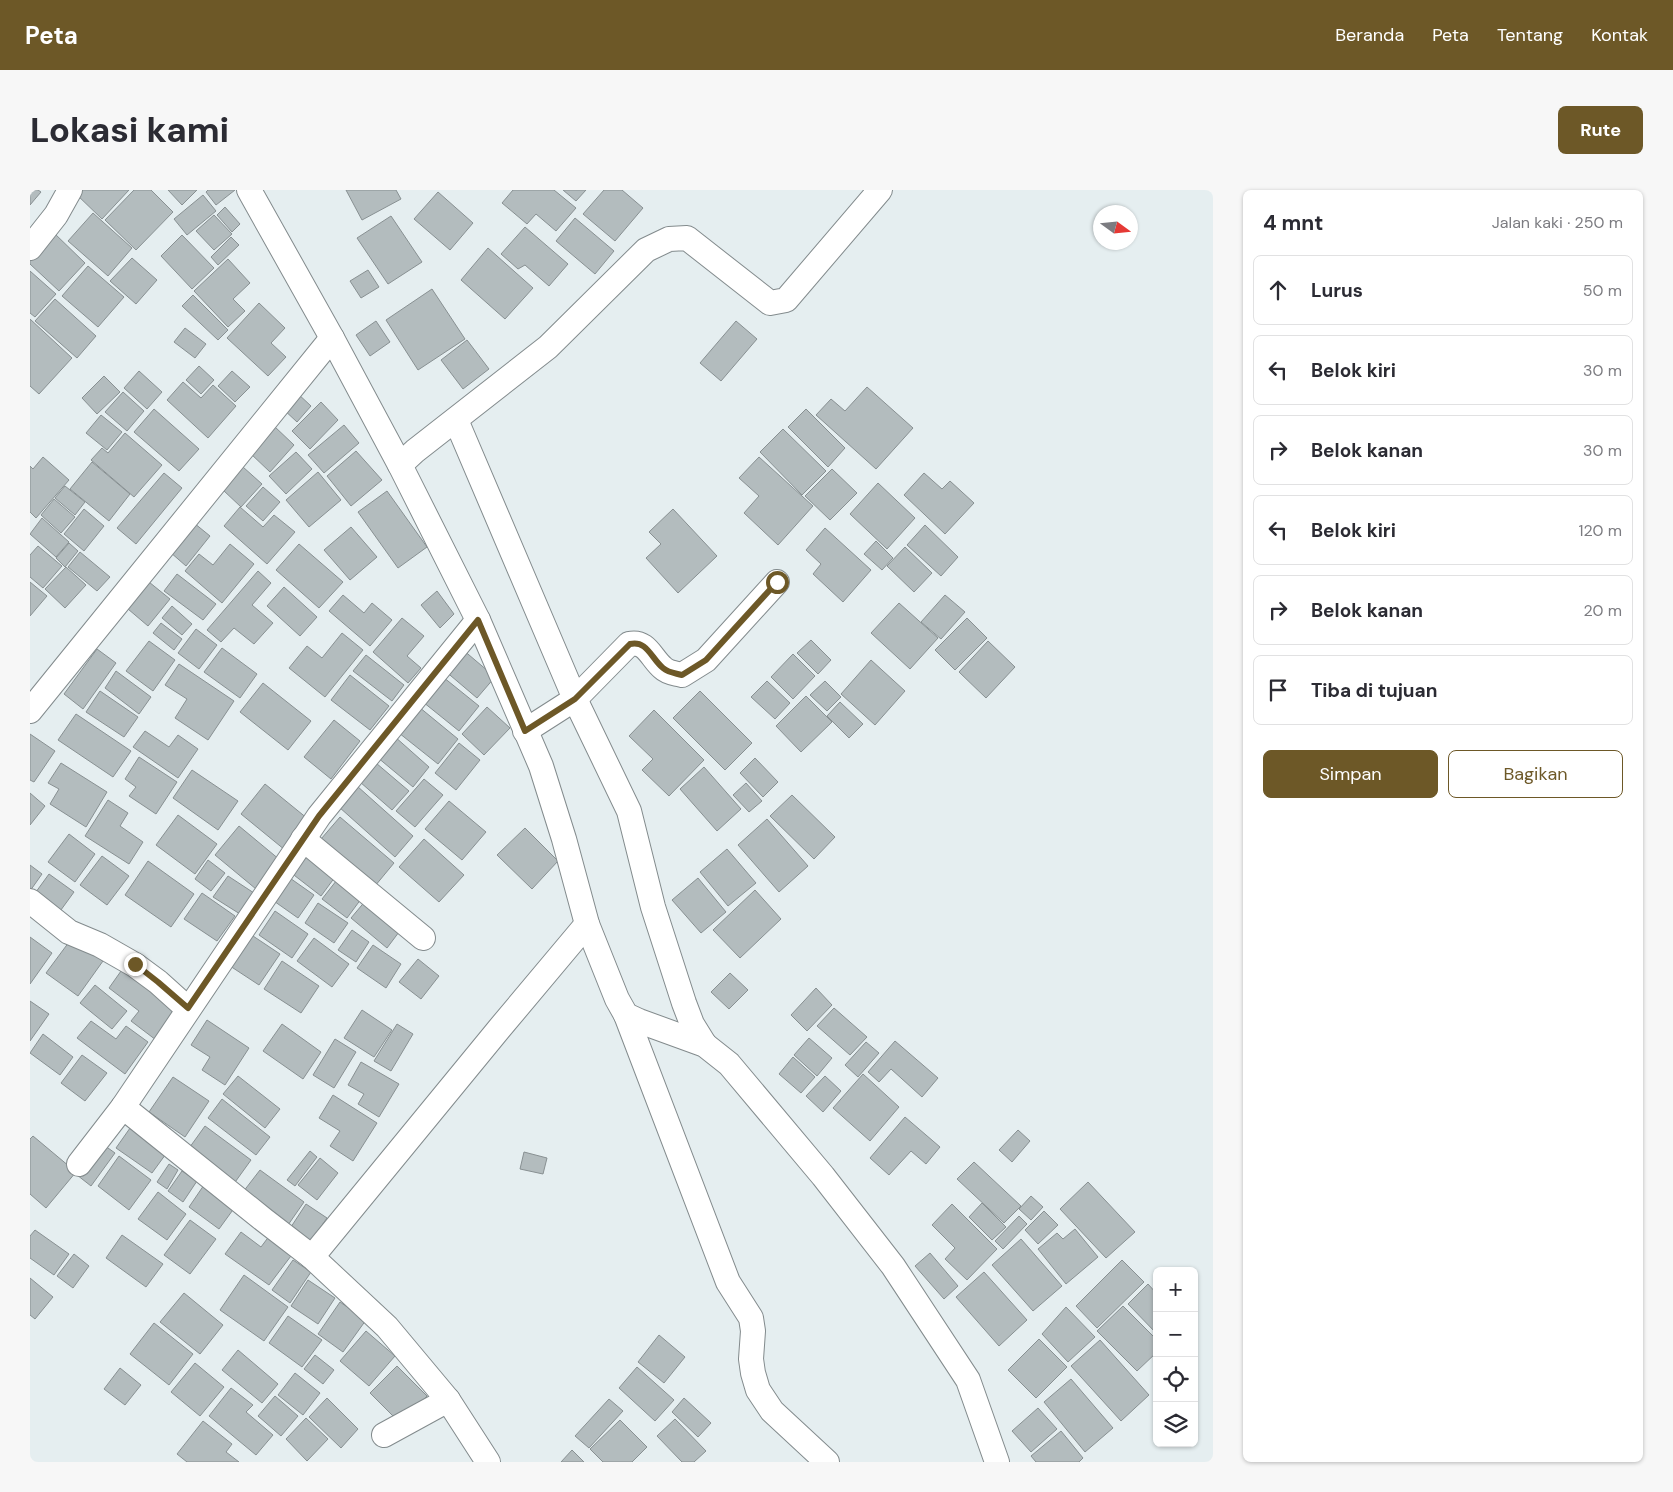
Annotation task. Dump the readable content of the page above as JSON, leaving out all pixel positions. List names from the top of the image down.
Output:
{
  "north": "right",
  "page": {
    "header": "Peta",
    "nav": [
      "Beranda",
      "Peta",
      "Tentang",
      "Kontak"
    ],
    "buttons": [
      "Rute",
      ["Simpan", "Bagikan"]
    ],
    "title": "Lokasi kami",
    "heading": ["4 mnt", "Jalan kaki · 250 m"],
    "list": [
      ["Lurus", "50 m"],
      ["Belok kiri", "30 m"],
      ["Belok kanan", "30 m"],
      ["Belok kiri", "120 m"],
      ["Belok kanan", "20 m"],
      "Tiba di tujuan"
    ],
    "map_buttons": ["+", "−"]
  }
}
